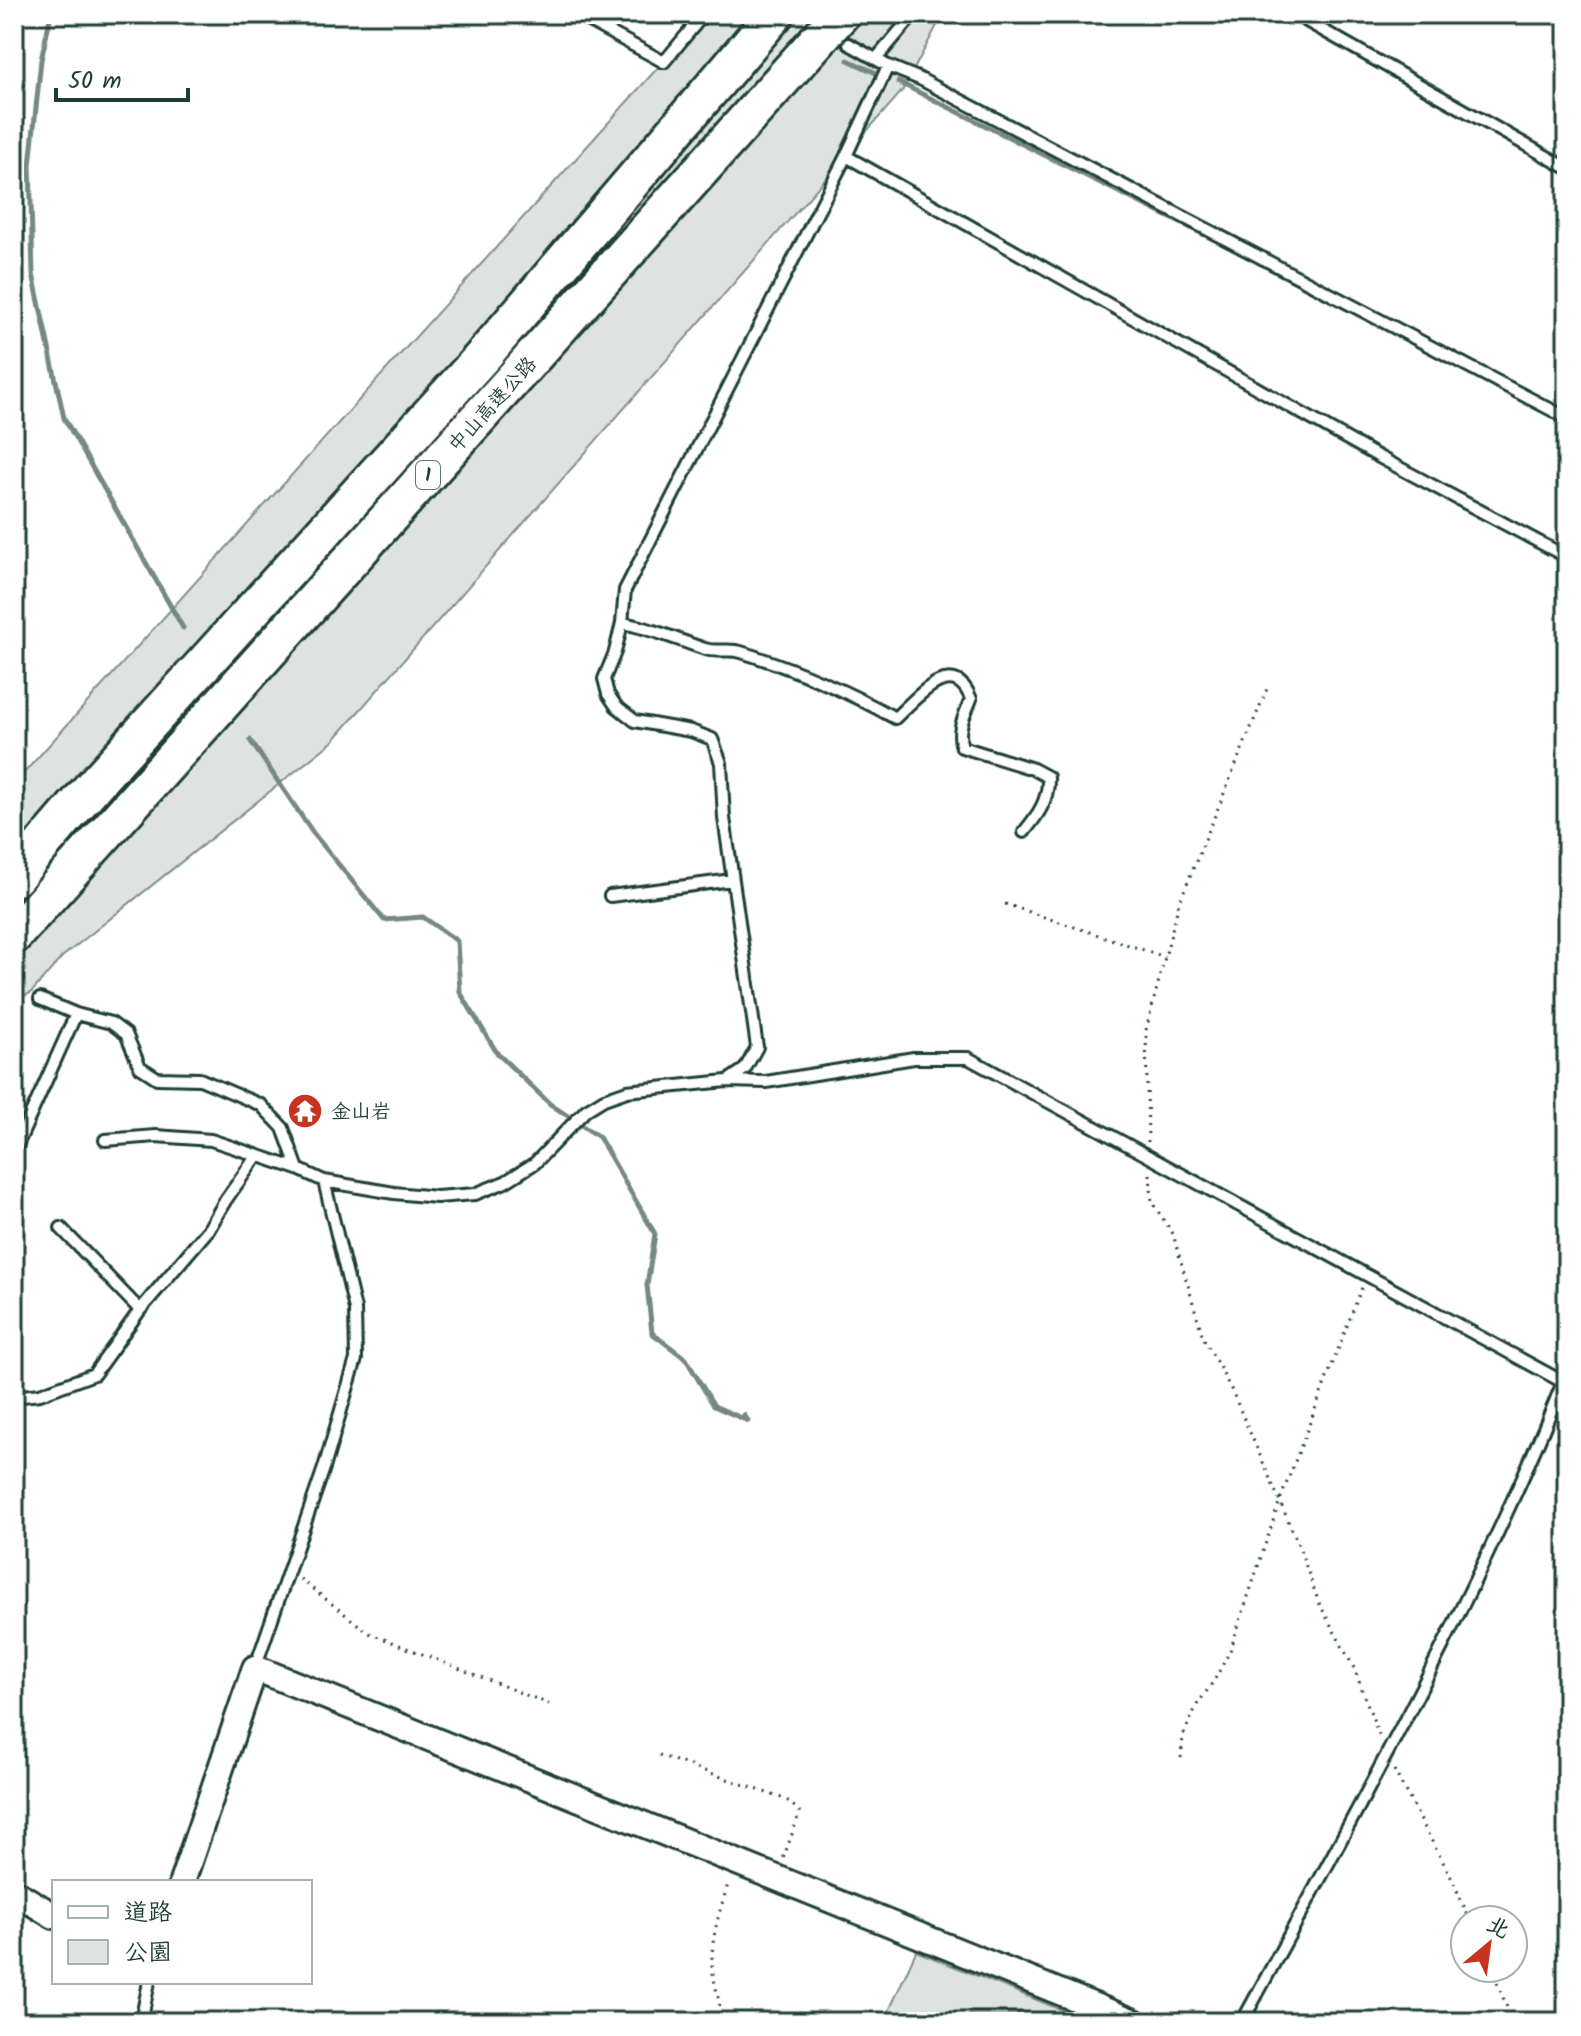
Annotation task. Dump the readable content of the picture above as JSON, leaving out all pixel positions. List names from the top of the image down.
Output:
{
  "streets": {
    "highway": ["中山高速公路", "1"]
  },
  "places": {
    "temple": ["金山岩"]
  },
  "legend": ["道路", "公園"],
  "scale_bar": "50 m",
  "north": "top right"
}
